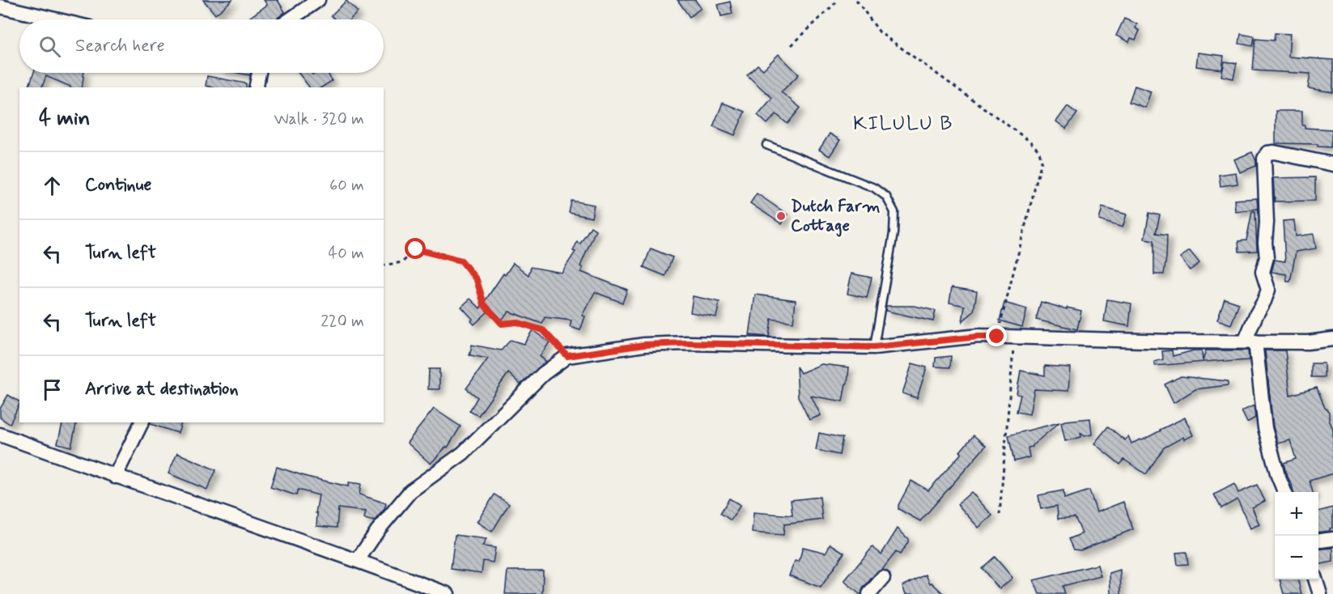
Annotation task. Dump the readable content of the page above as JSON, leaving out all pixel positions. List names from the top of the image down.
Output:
{
  "districts": ["KILULU B"],
  "places": ["Dutch Farm Cottage"],
  "page": {
    "search": "Search here",
    "heading": ["4 min", "Walk · 320 m"],
    "list": [
      ["Continue", "60 m"],
      ["Turn left", "40 m"],
      ["Turn left", "220 m"],
      "Arrive at destination"
    ],
    "map_buttons": ["+", "−"]
  }
}
